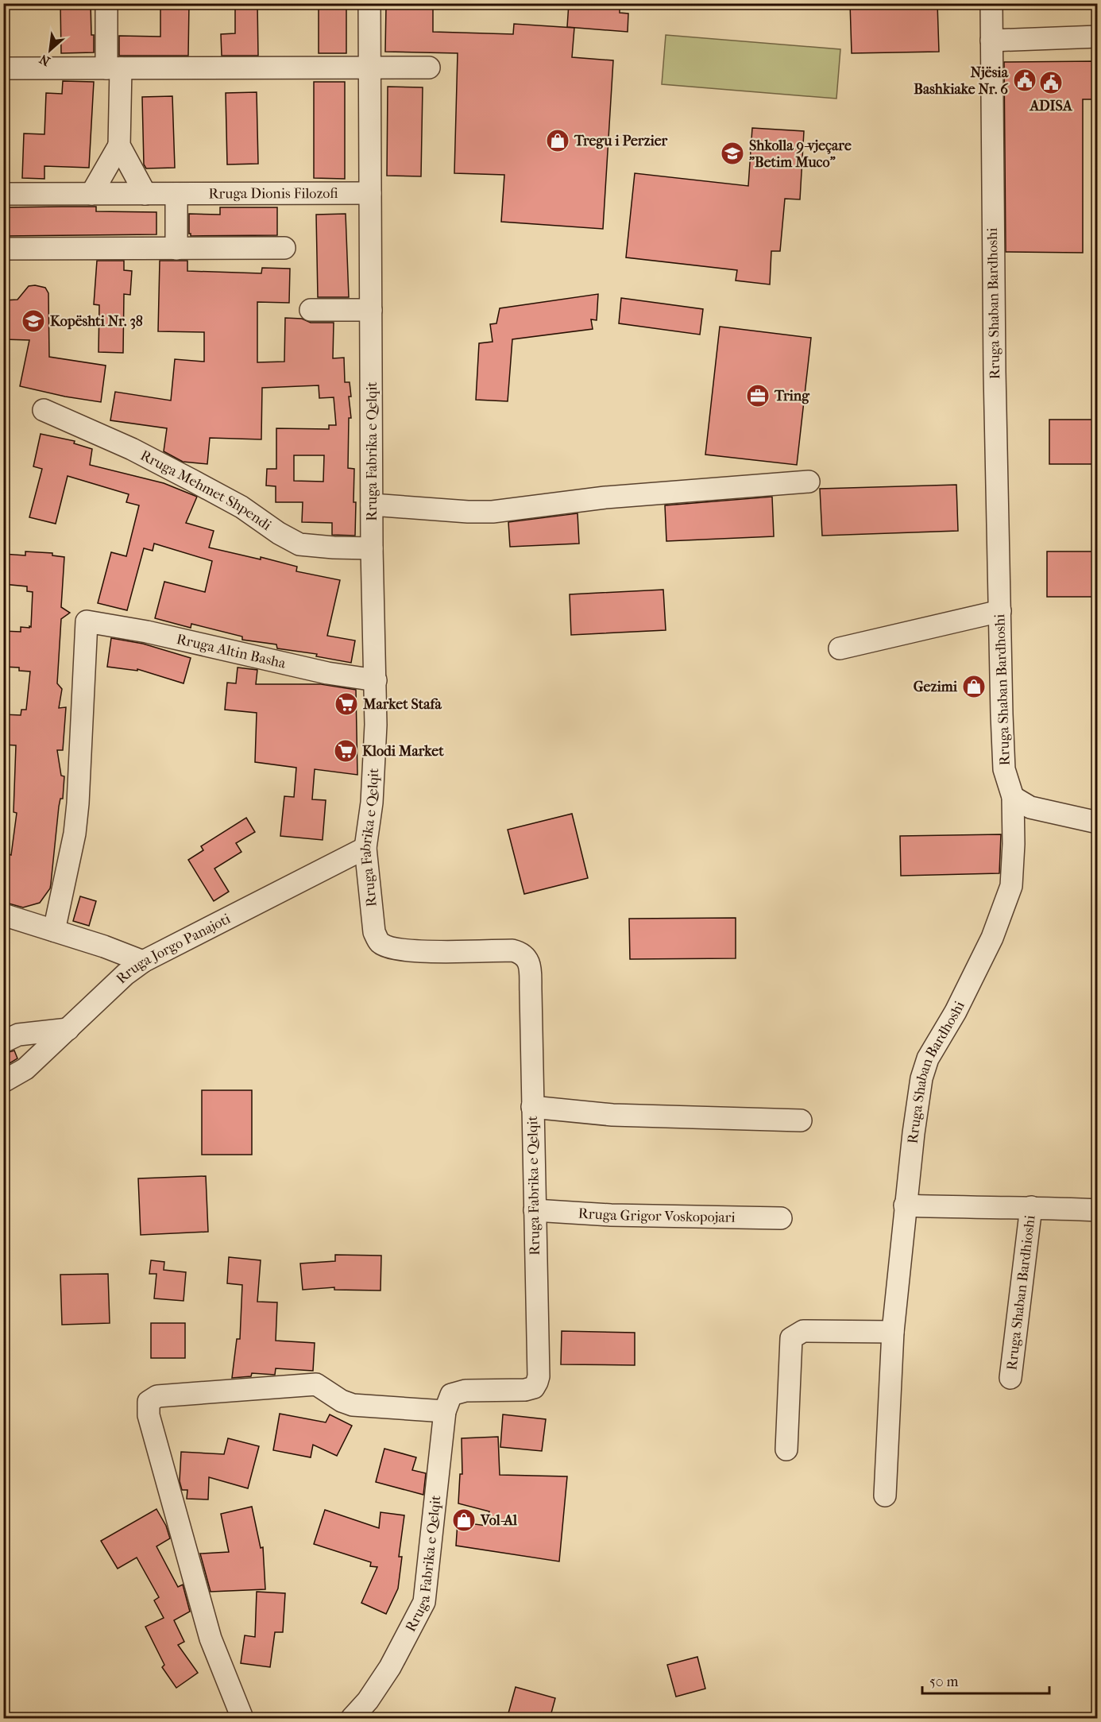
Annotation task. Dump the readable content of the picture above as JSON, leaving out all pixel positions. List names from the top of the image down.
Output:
{
  "streets": {
    "street": [
      "Rruga Dionis Filozofi",
      "Rruga Shaban Bardhoshi",
      "Rruga Fabrika e Qelqit",
      "Rruga Mehmet Shpendi",
      "Rruga Altin Basha",
      "Rruga Jorgo Panajoti",
      "Rruga Grigor Voskopojari",
      "Rruga Shaban Bardhioshi"
    ]
  },
  "crossings": [
    ["Rruga Dionis Filozofi", "Rruga Fabrika e Qelqit"],
    ["Rruga Shaban Bardhoshi", "Rruga Shaban Bardhioshi"],
    ["Rruga Fabrika e Qelqit", "Rruga Mehmet Shpendi"],
    ["Rruga Fabrika e Qelqit", "Rruga Altin Basha"],
    ["Rruga Fabrika e Qelqit", "Rruga Jorgo Panajoti"],
    ["Rruga Fabrika e Qelqit", "Rruga Grigor Voskopojari"]
  ],
  "places": {
    "public building": ["Njësia Bashkiake Nr. 6", "ADISA"],
    "shop": ["Tregu i Perzier", "Gezimi", "Vol-Al"],
    "school or university": ["Shkolla 9-vjeçare \"Betim Muco\"", "Kopështi Nr. 38"],
    "office": ["Tring"],
    "supermarket": ["Market Stafa", "Klodi Market"]
  },
  "scale_bar": "50 m",
  "north": "bottom left"
}
